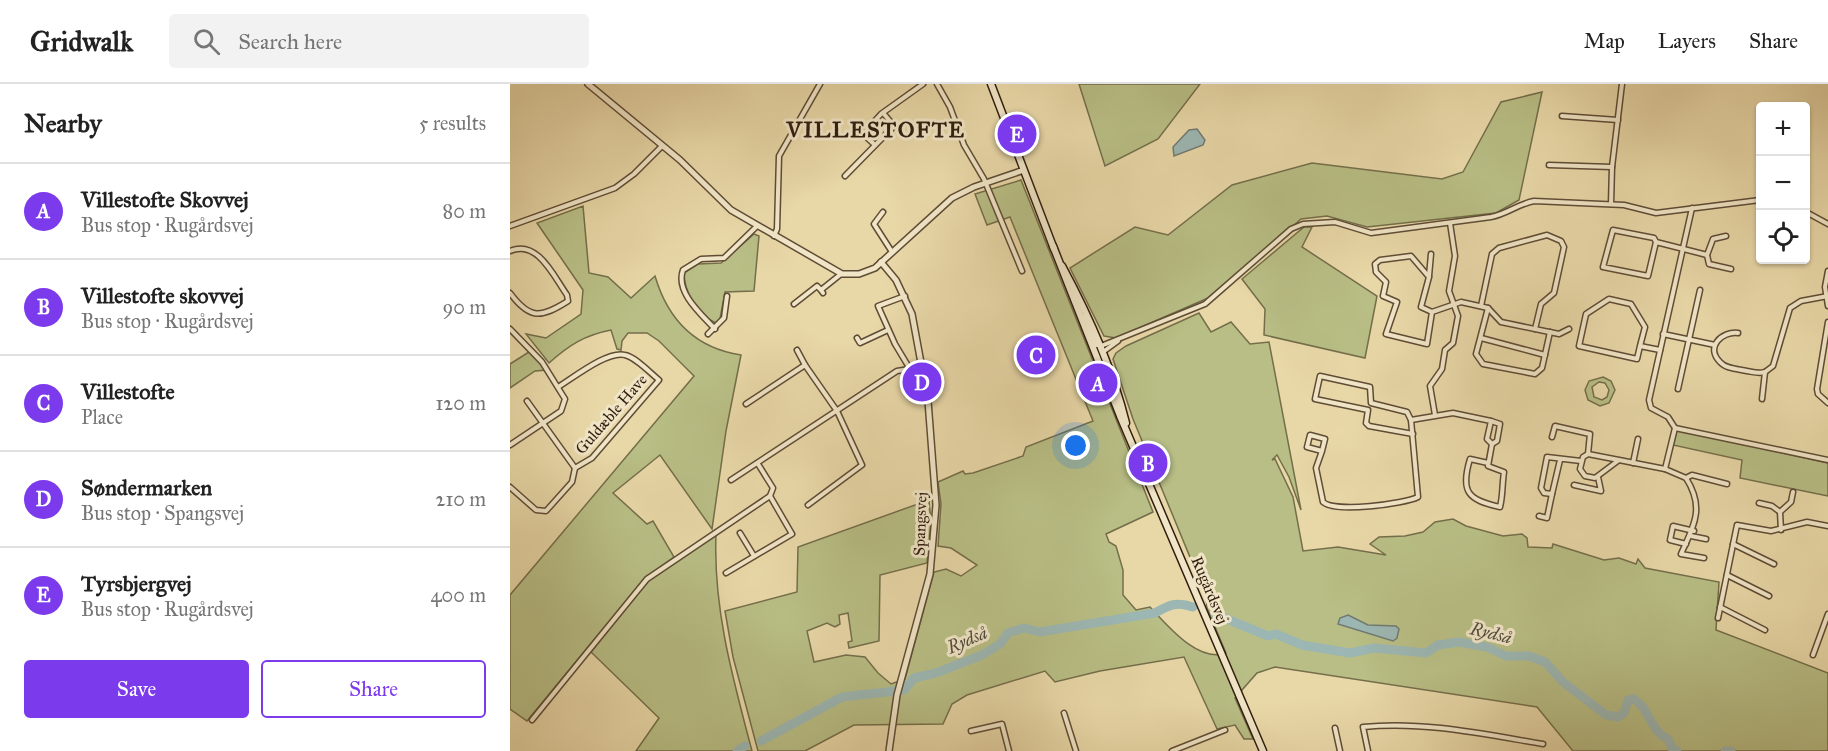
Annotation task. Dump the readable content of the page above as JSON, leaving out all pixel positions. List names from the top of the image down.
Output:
{
  "streets": {
    "main road": ["Rugårdsvej"],
    "street": ["Guldæble Have", "Spangsvej"]
  },
  "districts": ["VILLESTOFTE"],
  "water": ["Rydså"],
  "page": {
    "header": "Gridwalk",
    "search": "Search here",
    "nav": ["Map", "Layers", "Share"],
    "heading": ["Nearby", "5 results"],
    "map_buttons": ["+", "−"],
    "pins": [
      "E",
      "C",
      "D",
      "A",
      "B"
    ],
    "list": [
      {
        "mark": "A",
        "name": "Villestofte Skovvej",
        "note": "Bus stop · Rugårdsvej",
        "value": "80 m"
      },
      {
        "mark": "B",
        "name": "Villestofte skovvej",
        "note": "Bus stop · Rugårdsvej",
        "value": "90 m"
      },
      {
        "mark": "C",
        "name": "Villestofte",
        "note": "Place",
        "value": "120 m"
      },
      {
        "mark": "D",
        "name": "Søndermarken",
        "note": "Bus stop · Spangsvej",
        "value": "210 m"
      },
      {
        "mark": "E",
        "name": "Tyrsbjergvej",
        "note": "Bus stop · Rugårdsvej",
        "value": "400 m"
      }
    ],
    "buttons": ["Save", "Share"]
  }
}
